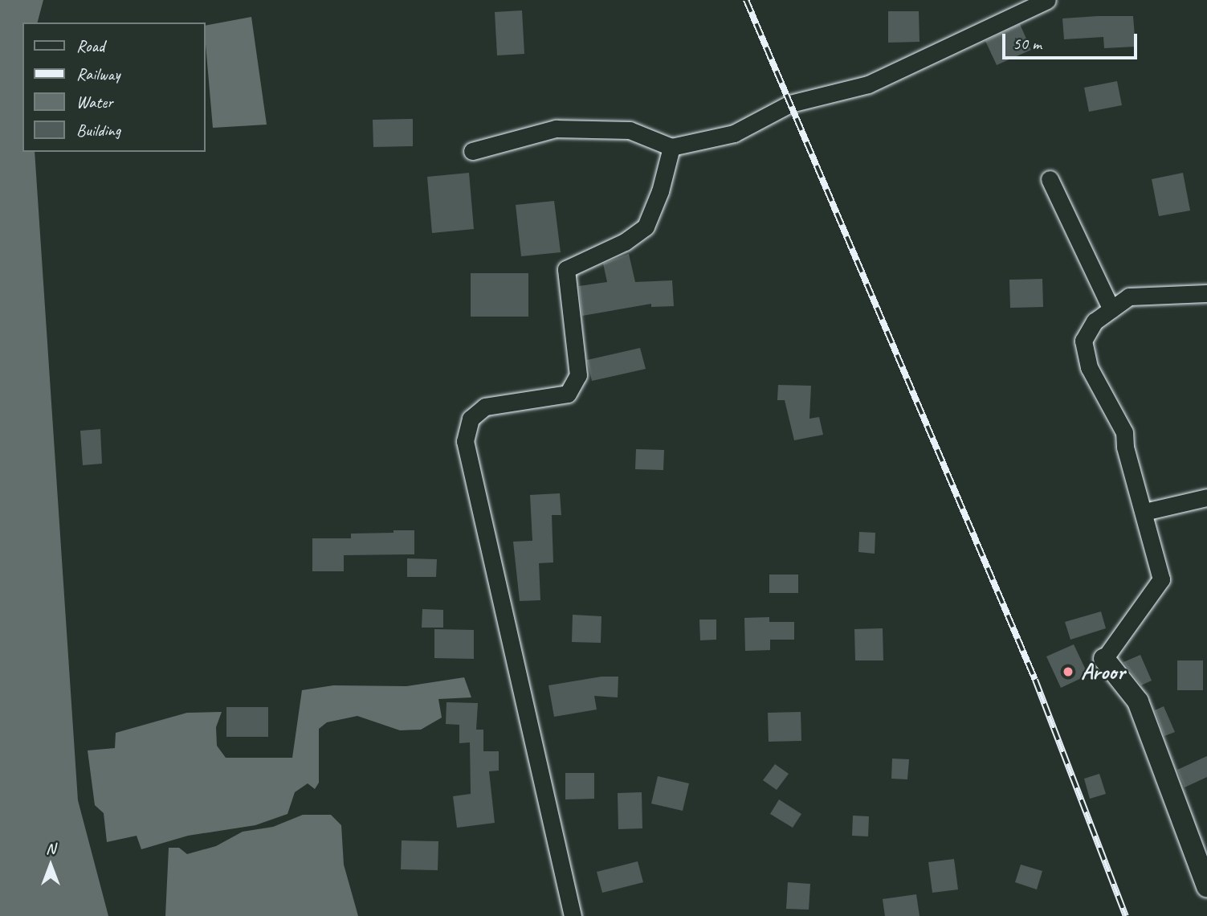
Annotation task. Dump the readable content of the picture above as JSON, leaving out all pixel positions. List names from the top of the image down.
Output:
{
  "places": ["Aroor"],
  "legend": [
    "Road",
    "Railway",
    "Water",
    "Building"
  ],
  "scale_bar": "50 m",
  "north": "top"
}
